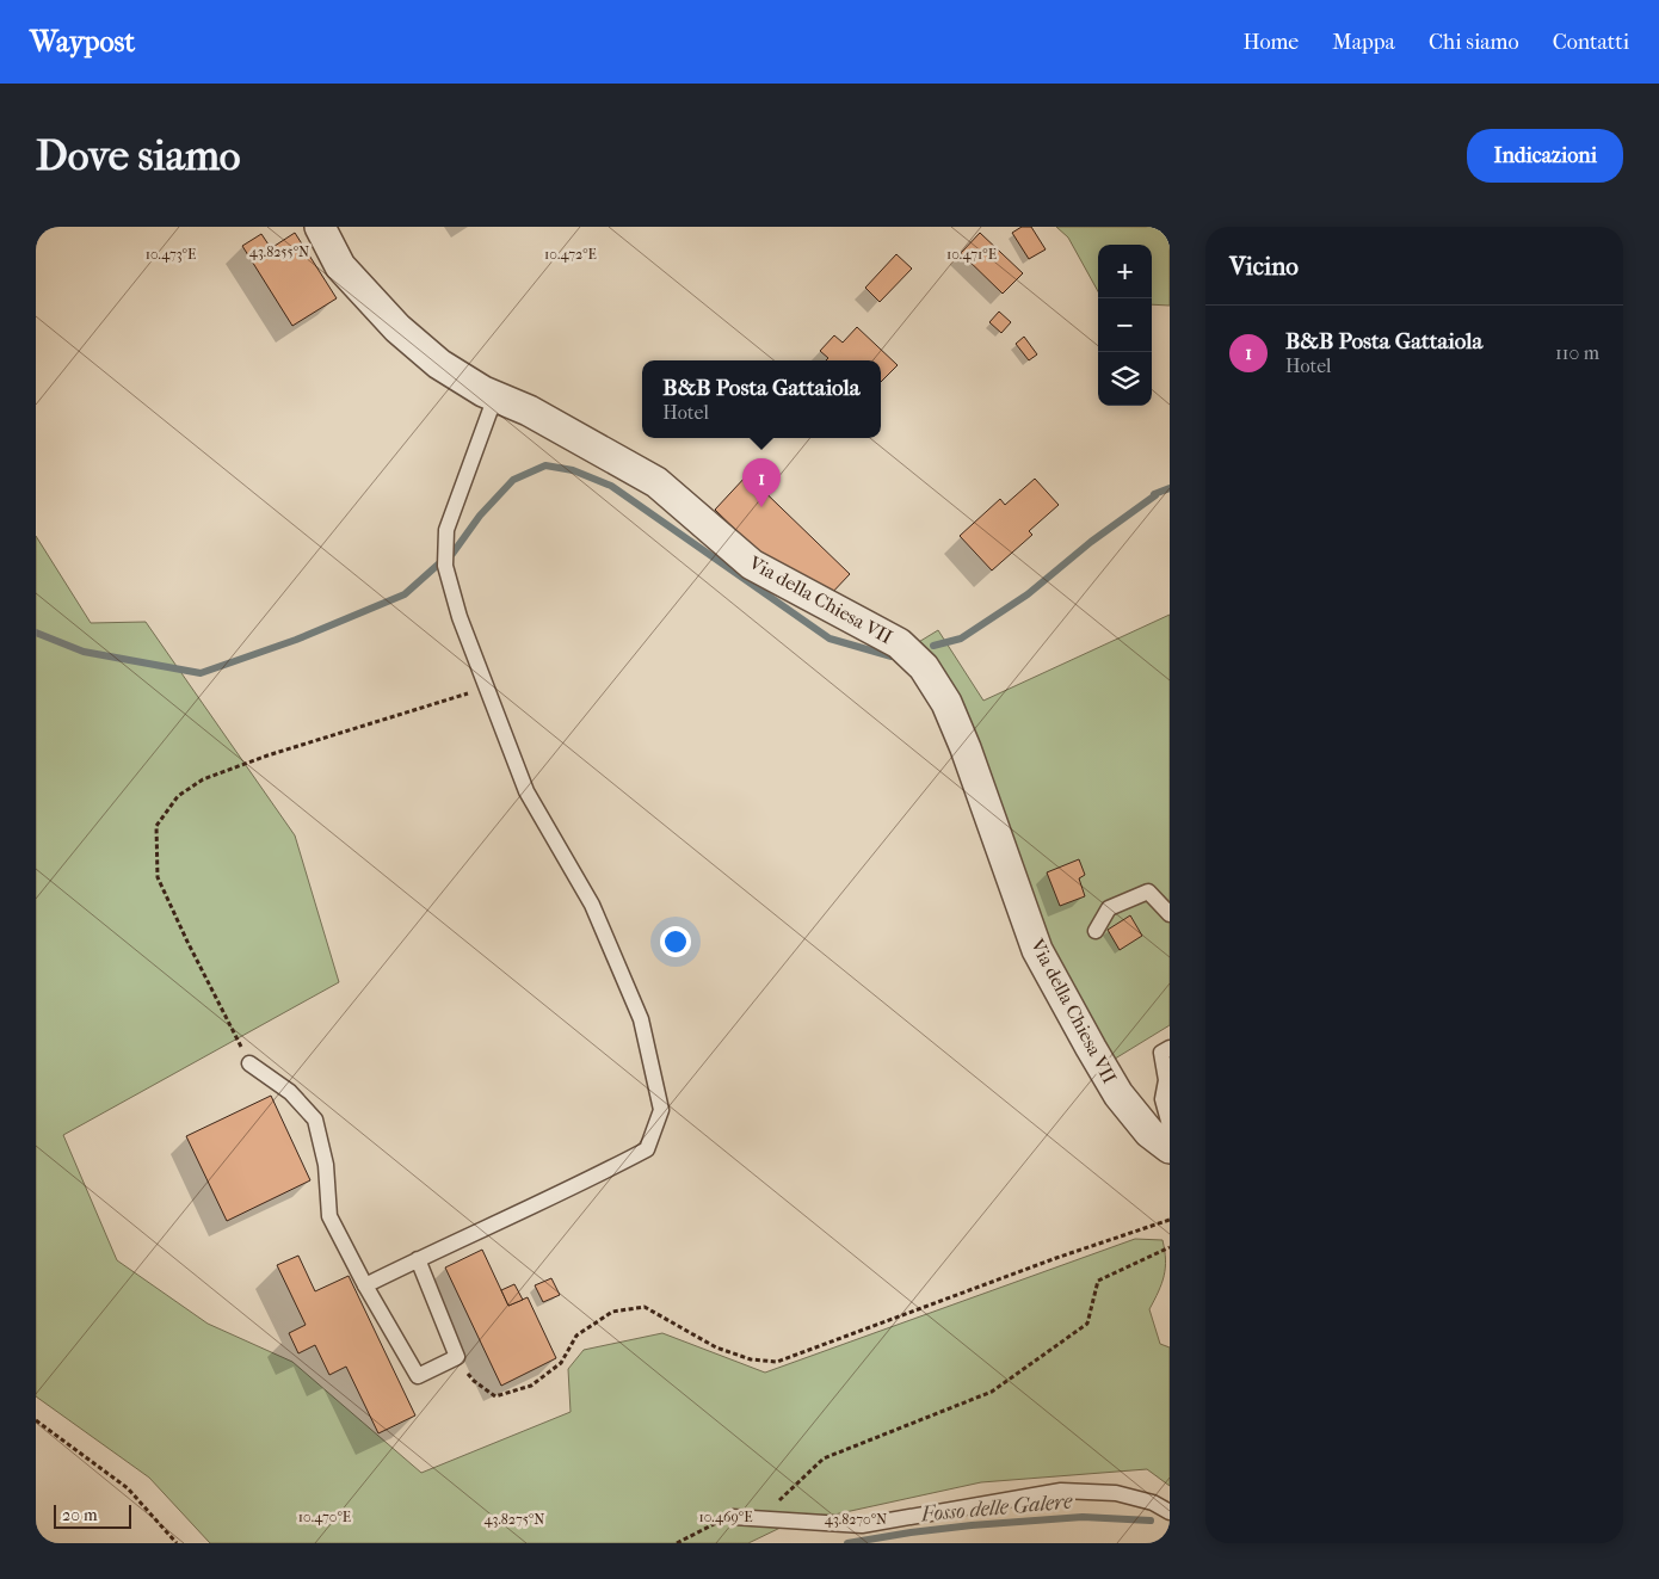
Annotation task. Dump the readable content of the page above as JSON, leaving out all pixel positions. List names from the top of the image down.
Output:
{
  "streets": {
    "street": ["Via della Chiesa VII"]
  },
  "water": ["Fosso delle Galere"],
  "scale_bar": "20 m",
  "page": {
    "header": "Waypost",
    "nav": [
      "Home",
      "Mappa",
      "Chi siamo",
      "Contatti"
    ],
    "buttons": "Indicazioni",
    "title": "Dove siamo",
    "heading": "Vicino",
    "map_buttons": ["+", "−"],
    "list": [
      {
        "mark": "1",
        "name": "B&B Posta Gattaiola",
        "note": "Hotel",
        "value": "110 m"
      }
    ],
    "popup": ["B&B Posta Gattaiola", "Hotel"],
    "pins": "1",
    "scale": "20 m"
  },
  "coordinates": [
    "43.8255°N",
    "10.473°E",
    "10.472°E",
    "10.471°E",
    "10.470°E",
    "10.469°E",
    "43.8275°N",
    "43.8270°N"
  ]
}
